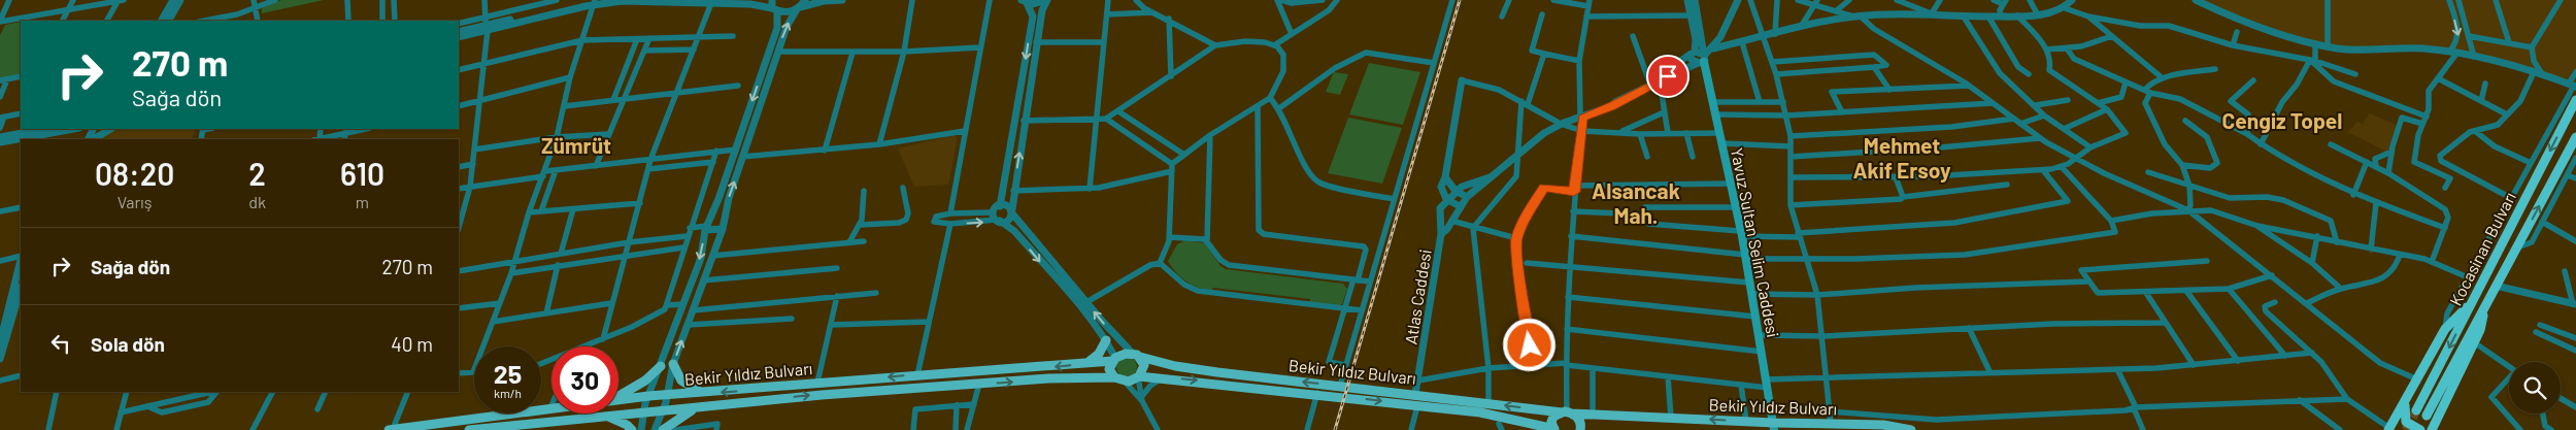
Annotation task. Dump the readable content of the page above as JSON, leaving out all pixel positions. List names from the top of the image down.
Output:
{
  "streets": {
    "highway": ["Kocasinan Bulvarı"],
    "main road": ["Yavuz Sultan Selim Caddesi", "Bekir Yıldız Bulvarı"],
    "street": ["Atlas Caddesi"]
  },
  "crossings": [
    ["Yavuz Sultan Selim Caddesi", "Atlas Caddesi"],
    ["Yavuz Sultan Selim Caddesi", "Bekir Yıldız Bulvarı"],
    ["Atlas Caddesi", "Bekir Yıldız Bulvarı"]
  ],
  "districts": [
    "Cengiz Topel",
    "Zümrüt",
    "Mehmet Akif Ersoy",
    "Alsancak Mah."
  ],
  "page": {
    "turn": ["270 m", "Sağa dön"],
    "eta": [
      "08:20",
      "Varış",
      "2",
      "dk",
      "610",
      "m"
    ],
    "list": [
      {
        "name": "Sağa dön",
        "value": "270 m"
      },
      {
        "name": "Sola dön",
        "value": "40 m"
      }
    ],
    "speed": "25 km/h",
    "limit": "30"
  }
}
